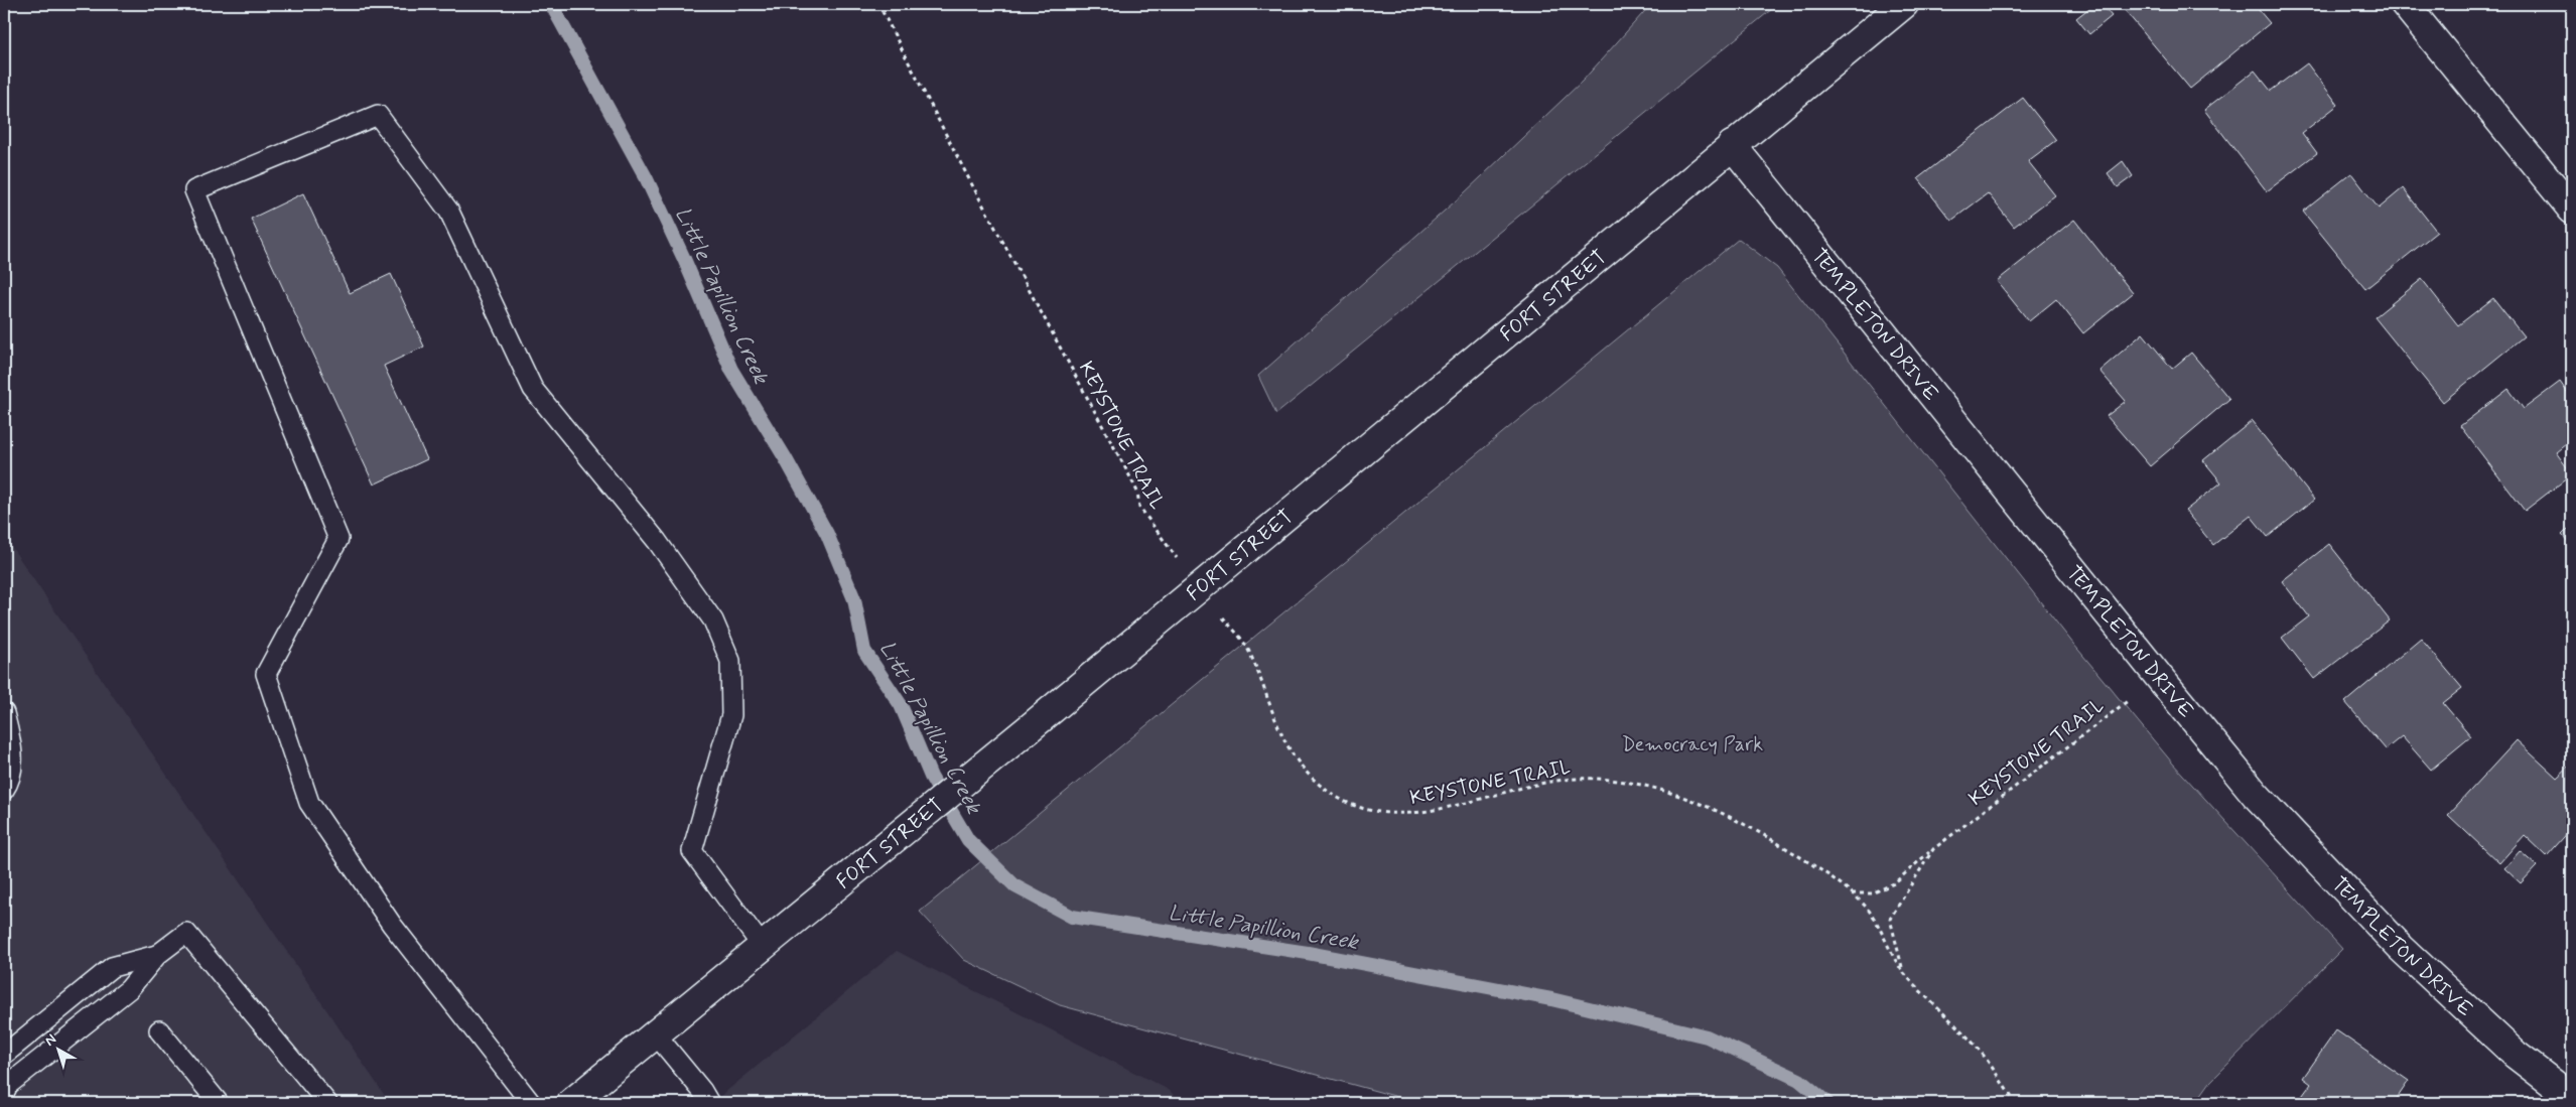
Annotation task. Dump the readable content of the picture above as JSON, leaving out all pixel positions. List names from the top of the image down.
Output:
{
  "streets": {
    "main road": ["FORT STREET", "TEMPLETON DRIVE"],
    "path": ["KEYSTONE TRAIL"]
  },
  "crossings": [
    ["FORT STREET", "TEMPLETON DRIVE"],
    ["FORT STREET", "KEYSTONE TRAIL"],
    ["TEMPLETON DRIVE", "KEYSTONE TRAIL"]
  ],
  "water": ["Little Papillion Creek"],
  "parks": ["Democracy Park"],
  "north": "top left"
}
